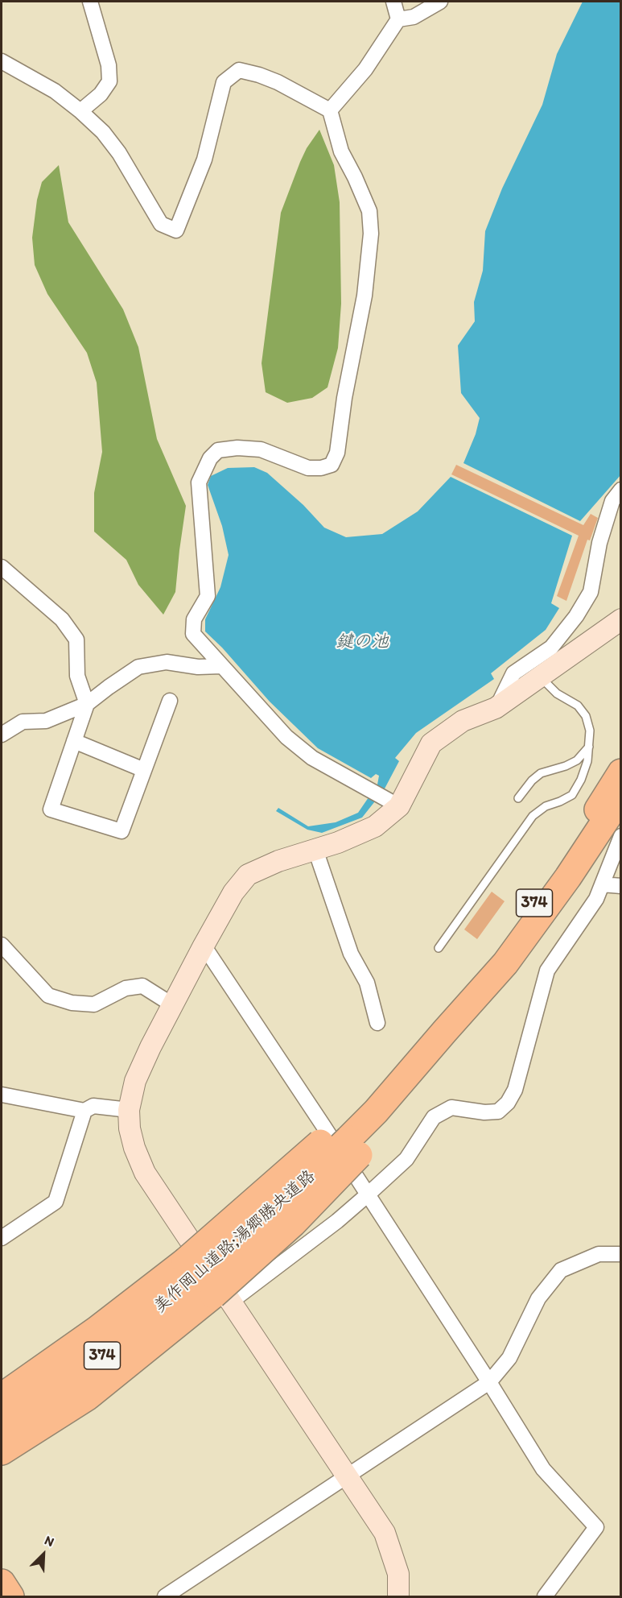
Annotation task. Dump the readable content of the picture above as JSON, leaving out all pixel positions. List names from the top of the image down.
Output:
{
  "streets": {
    "highway": ["374", "美作岡山道路;湯郷勝央道路"]
  },
  "water": ["鍵の池"],
  "north": "top right"
}
